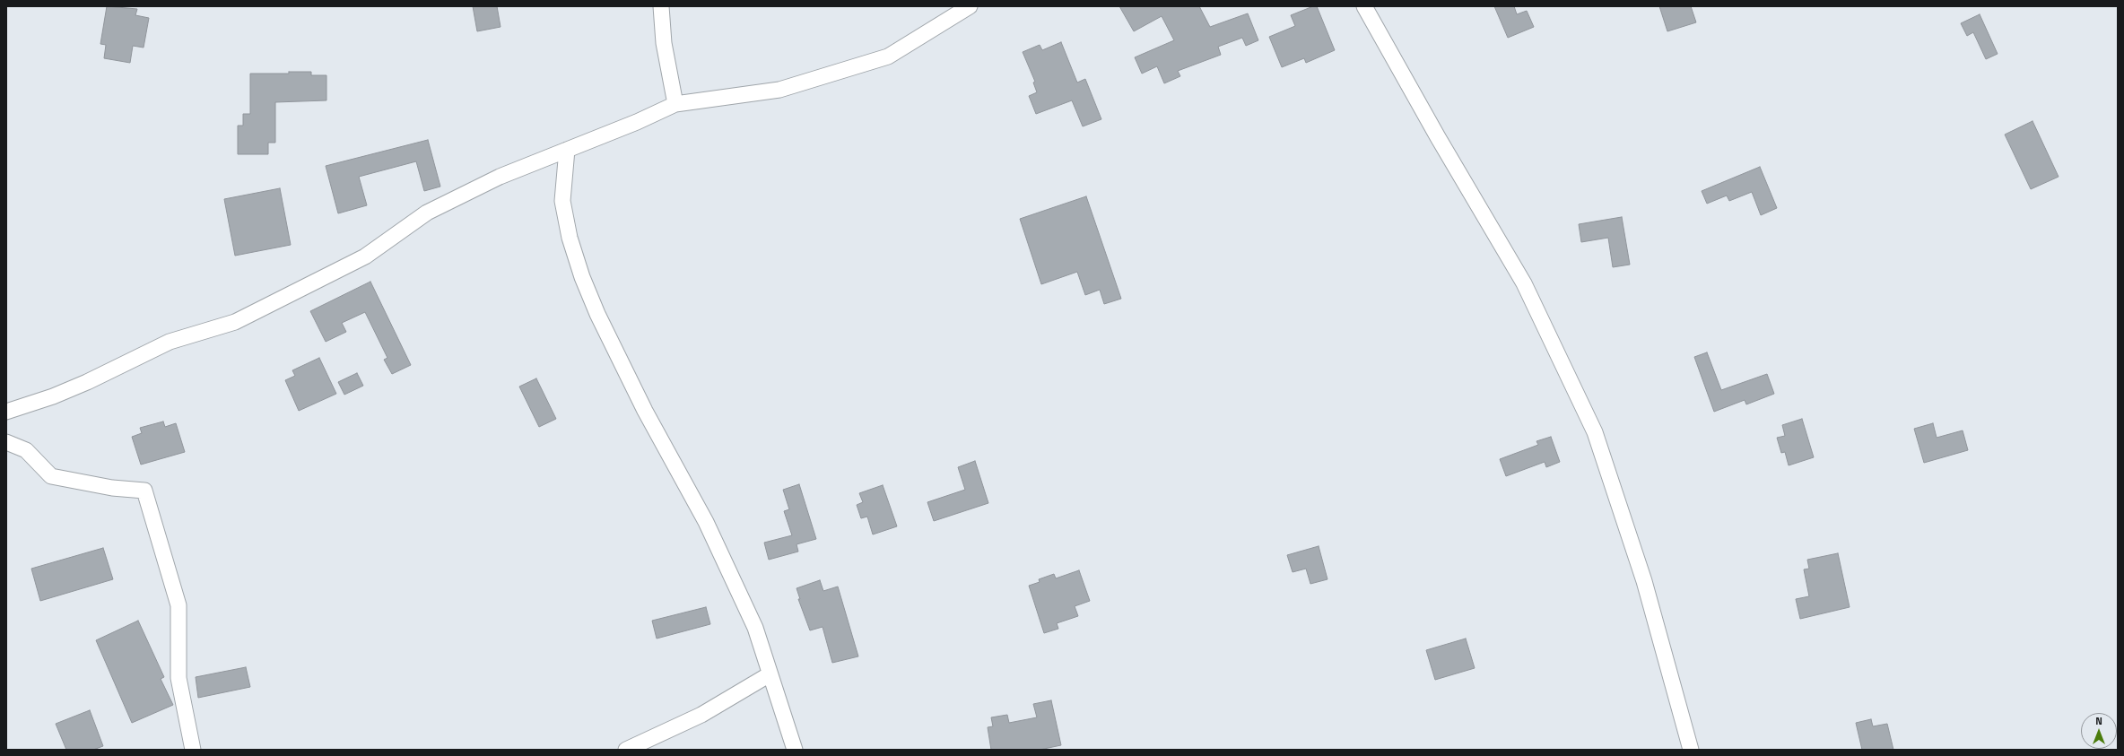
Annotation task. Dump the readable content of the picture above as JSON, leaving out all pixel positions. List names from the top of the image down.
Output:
{
  "north": "top"
}
